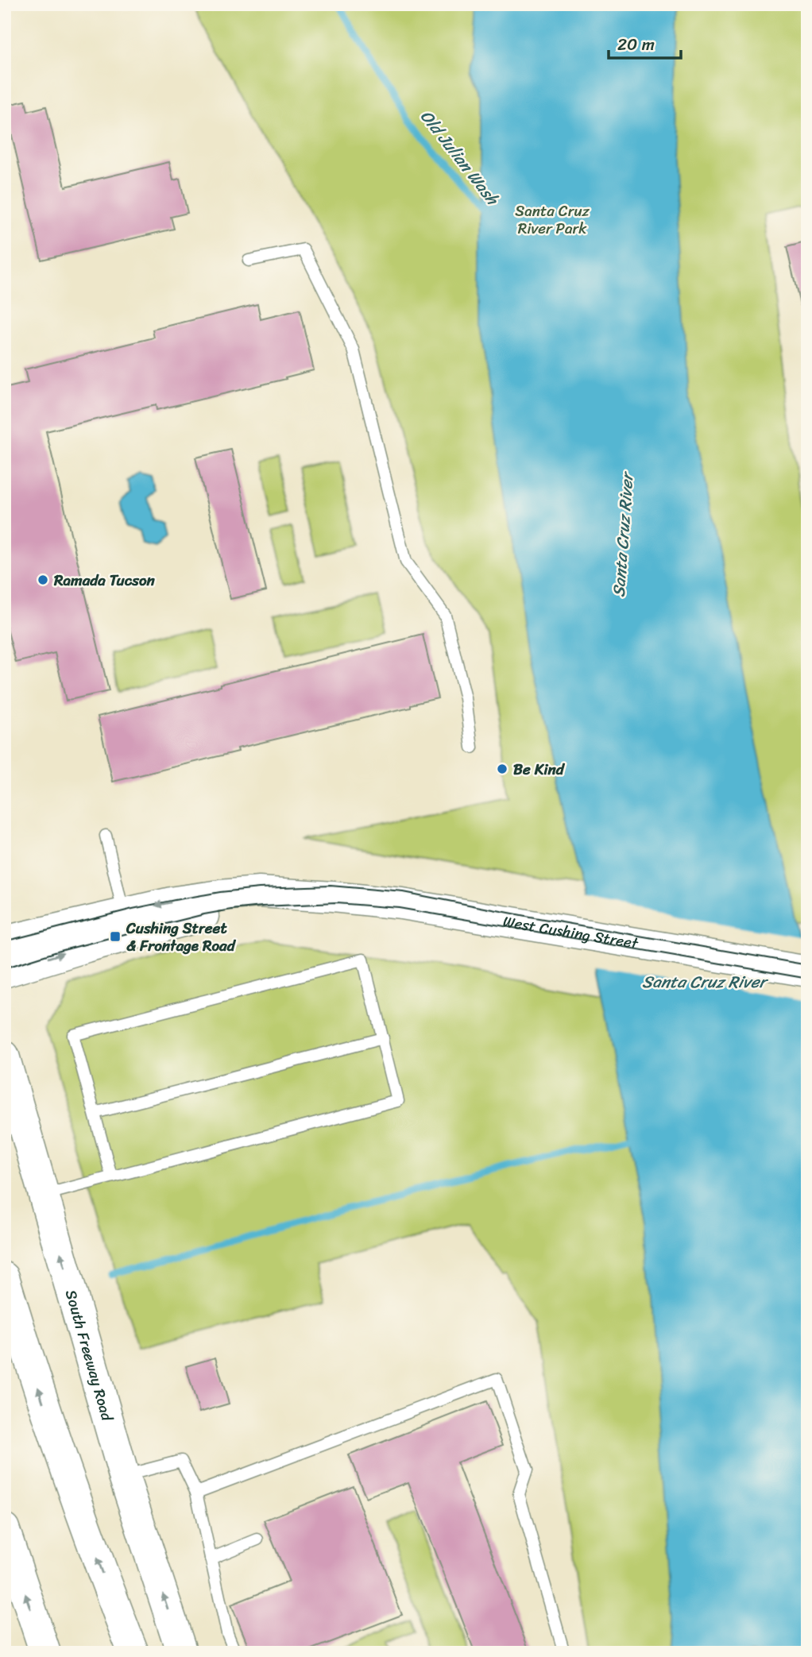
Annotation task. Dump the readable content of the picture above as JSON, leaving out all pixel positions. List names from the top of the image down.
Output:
{
  "streets": {
    "main road": ["West Cushing Street", "South Freeway Road"]
  },
  "water": ["Old Julian Wash", "Santa Cruz River"],
  "parks": ["Santa Cruz River Park"],
  "places": {
    "other": ["Ramada Tucson", "Be Kind"],
    "transit": ["Cushing Street & Frontage Road"]
  },
  "scale_bar": "20 m"
}
